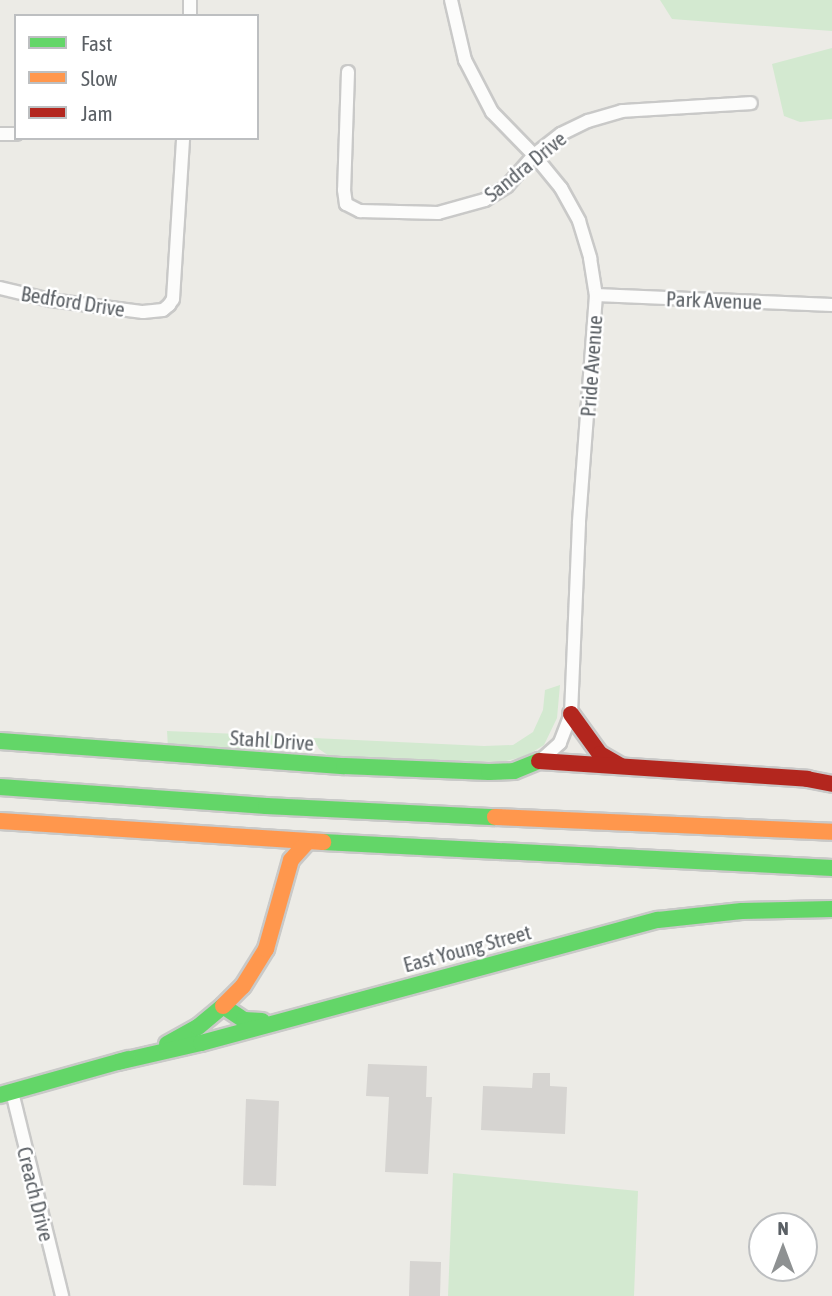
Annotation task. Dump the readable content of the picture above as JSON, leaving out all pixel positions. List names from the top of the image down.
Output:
{
  "streets": {
    "main road": ["Stahl Drive", "East Young Street"],
    "street": [
      "Sandra Drive",
      "Park Avenue",
      "Bedford Drive",
      "Pride Avenue",
      "Creach Drive"
    ]
  },
  "crossings": [
    ["Sandra Drive", "Pride Avenue"],
    ["Park Avenue", "Pride Avenue"],
    ["Pride Avenue", "Stahl Drive"],
    ["East Young Street", "Creach Drive"]
  ],
  "legend": ["Fast", "Slow", "Jam"],
  "north": "top"
}
